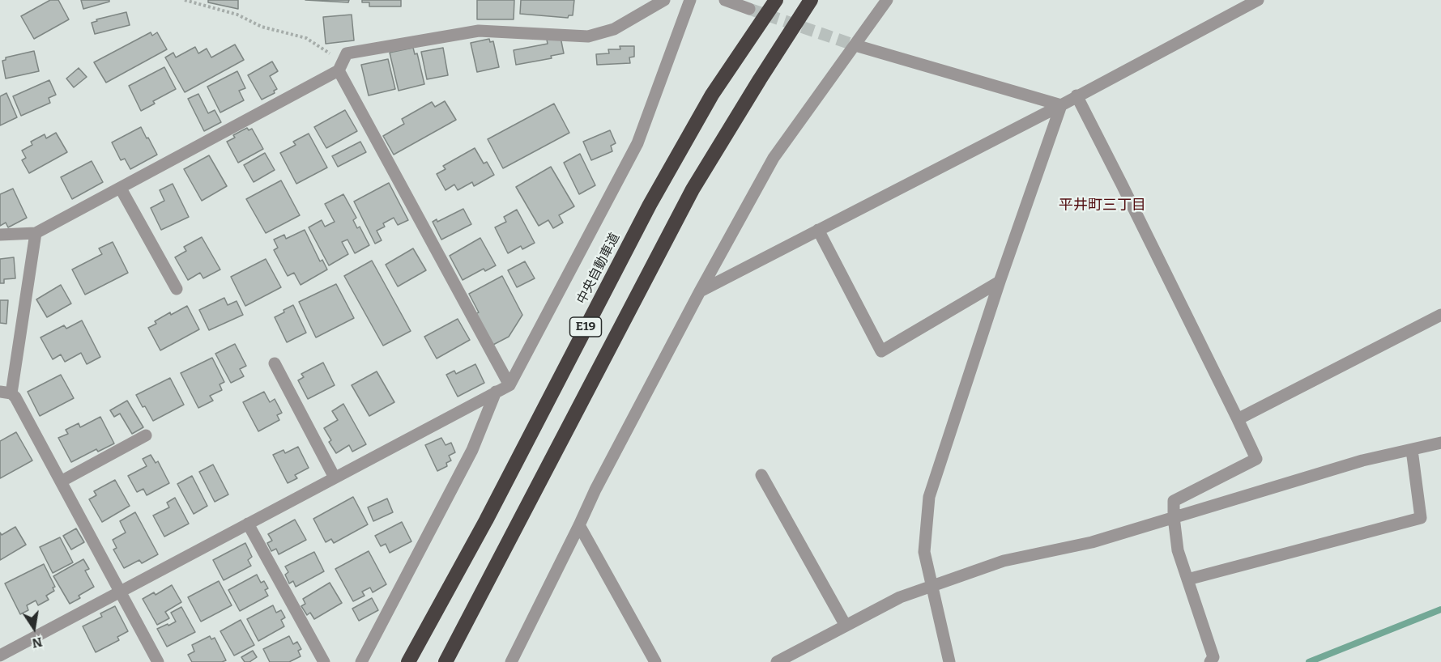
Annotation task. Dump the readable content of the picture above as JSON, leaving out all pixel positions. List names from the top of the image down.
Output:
{
  "streets": {
    "highway": ["中央自動車道", "E19"]
  },
  "districts": ["平井町三丁目"],
  "north": "bottom"
}
